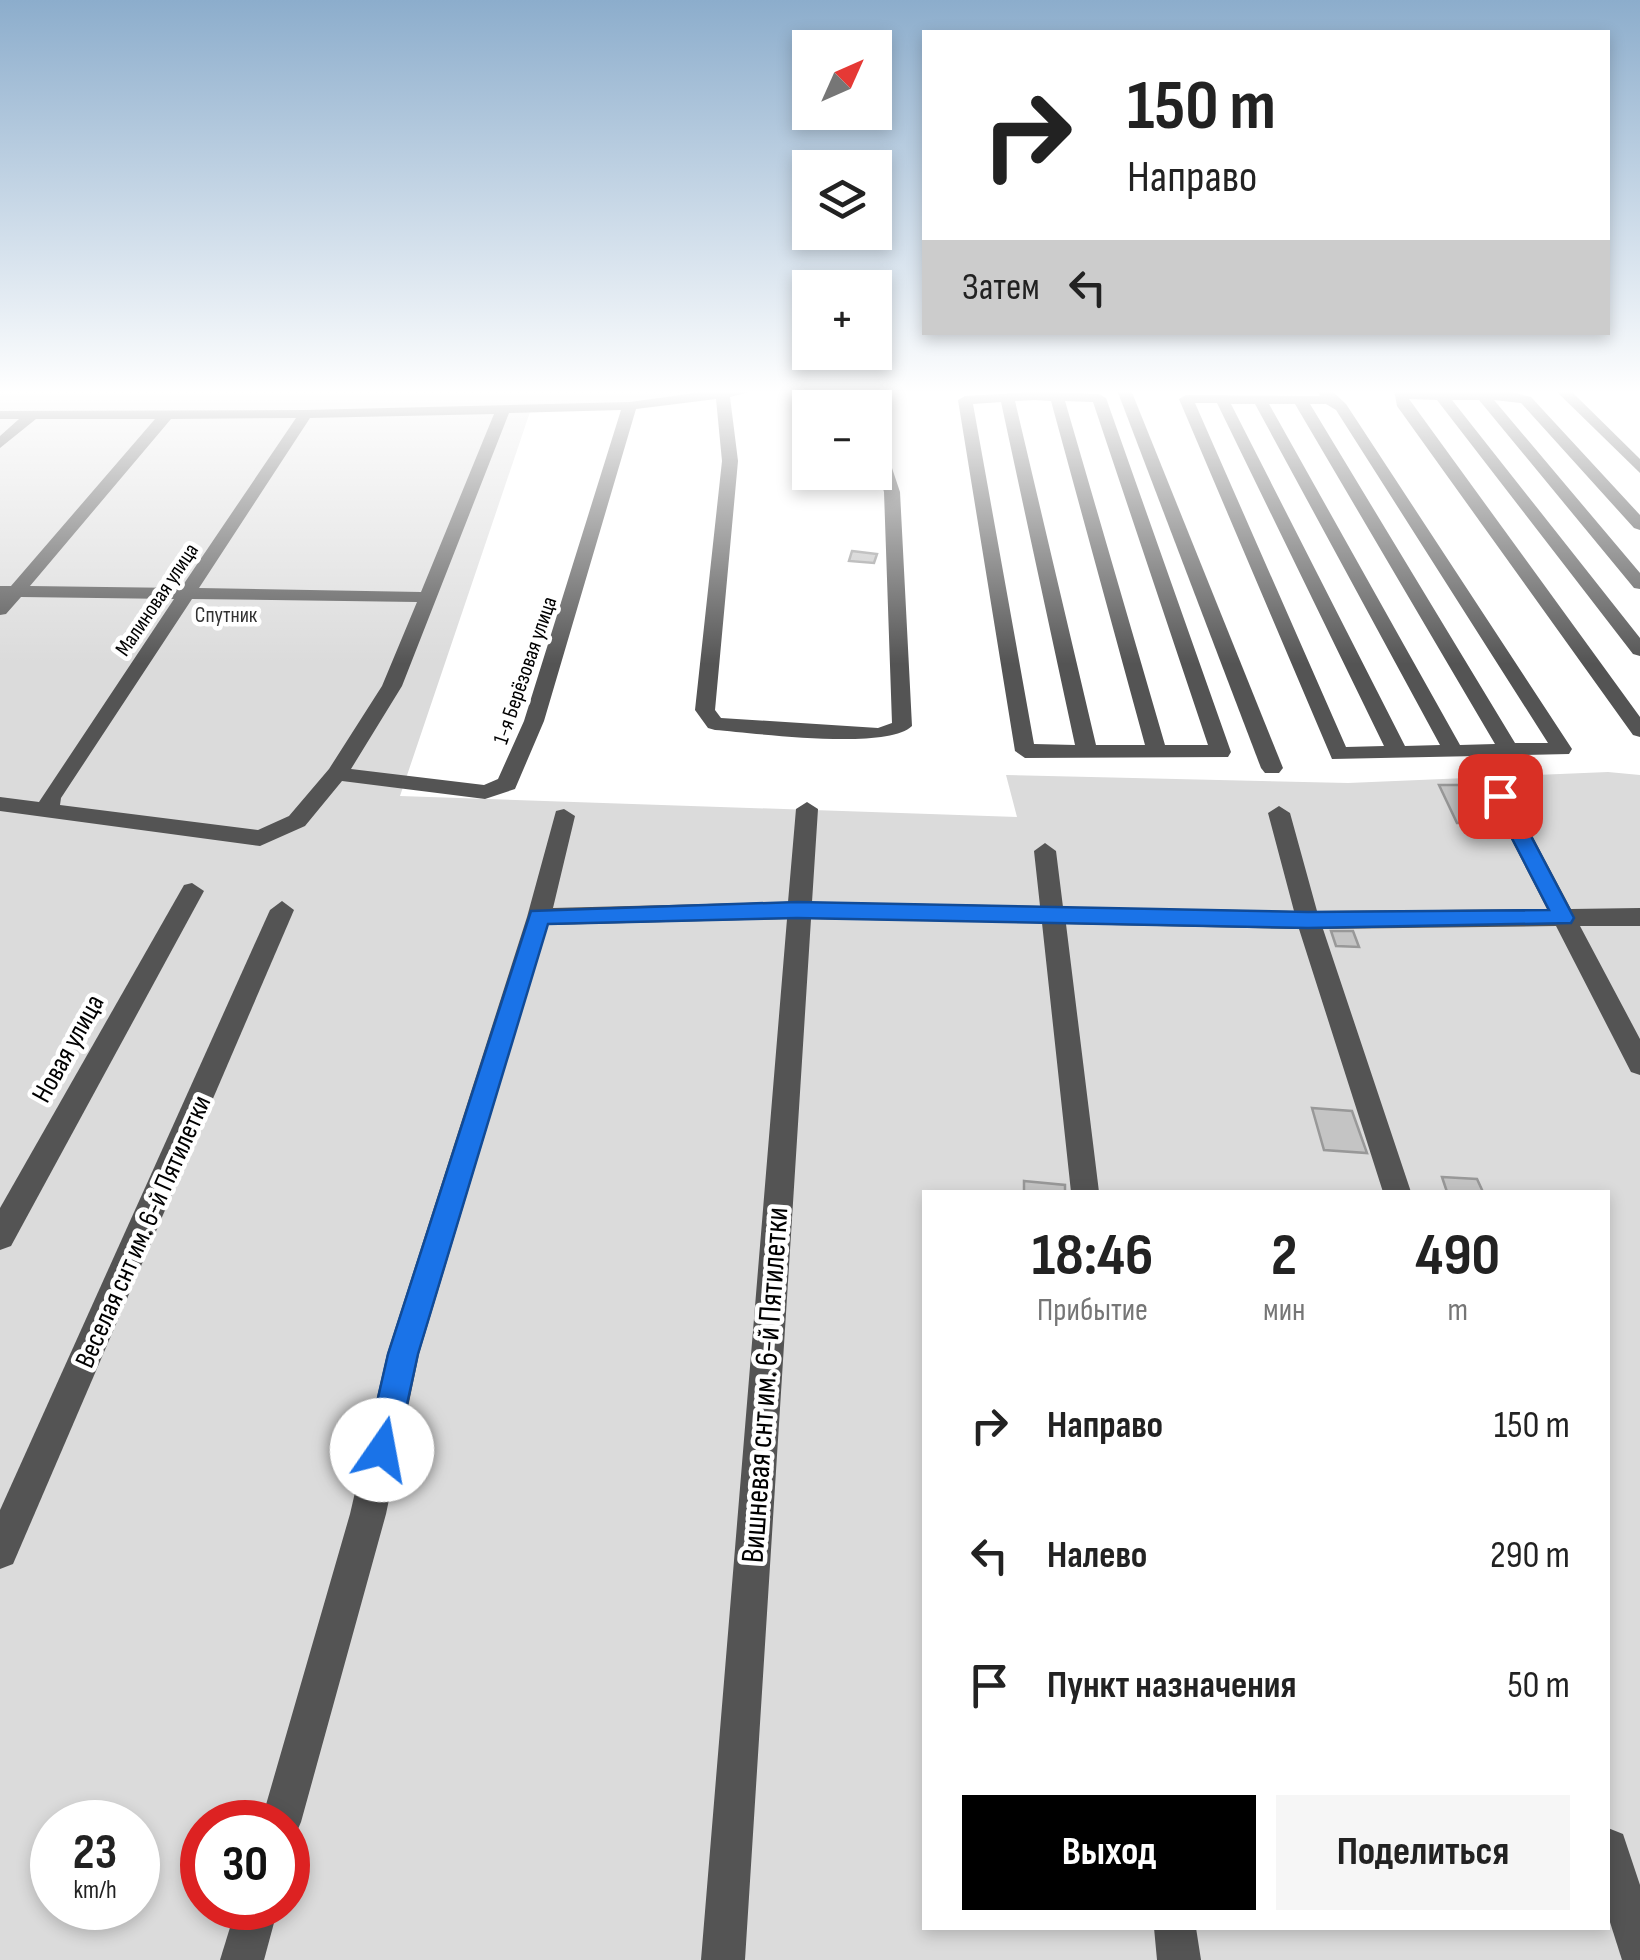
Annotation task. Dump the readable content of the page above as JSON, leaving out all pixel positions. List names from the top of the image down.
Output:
{
  "streets": {
    "street": [
      "Малиновая улица",
      "1-я Берёзовая улица",
      "Новая улица",
      "Веселая снт им. 6-й Пятилетки",
      "Вишневая снт им. 6-й Пятилетки"
    ]
  },
  "parks": ["Спутник"],
  "north": "top right",
  "page": {
    "map_buttons": ["+", "−"],
    "turn": ["150 m", "Направо"],
    "then": "Затем",
    "eta": [
      "18:46",
      "Прибытие",
      "2",
      "мин",
      "490",
      "m"
    ],
    "list": [
      {
        "name": "Направо",
        "value": "150 m"
      },
      {
        "name": "Налево",
        "value": "290 m"
      },
      {
        "name": "Пункт назначения",
        "value": "50 m"
      }
    ],
    "buttons": ["Выход", "Поделиться"],
    "speed": "23 km/h",
    "limit": "30"
  }
}
